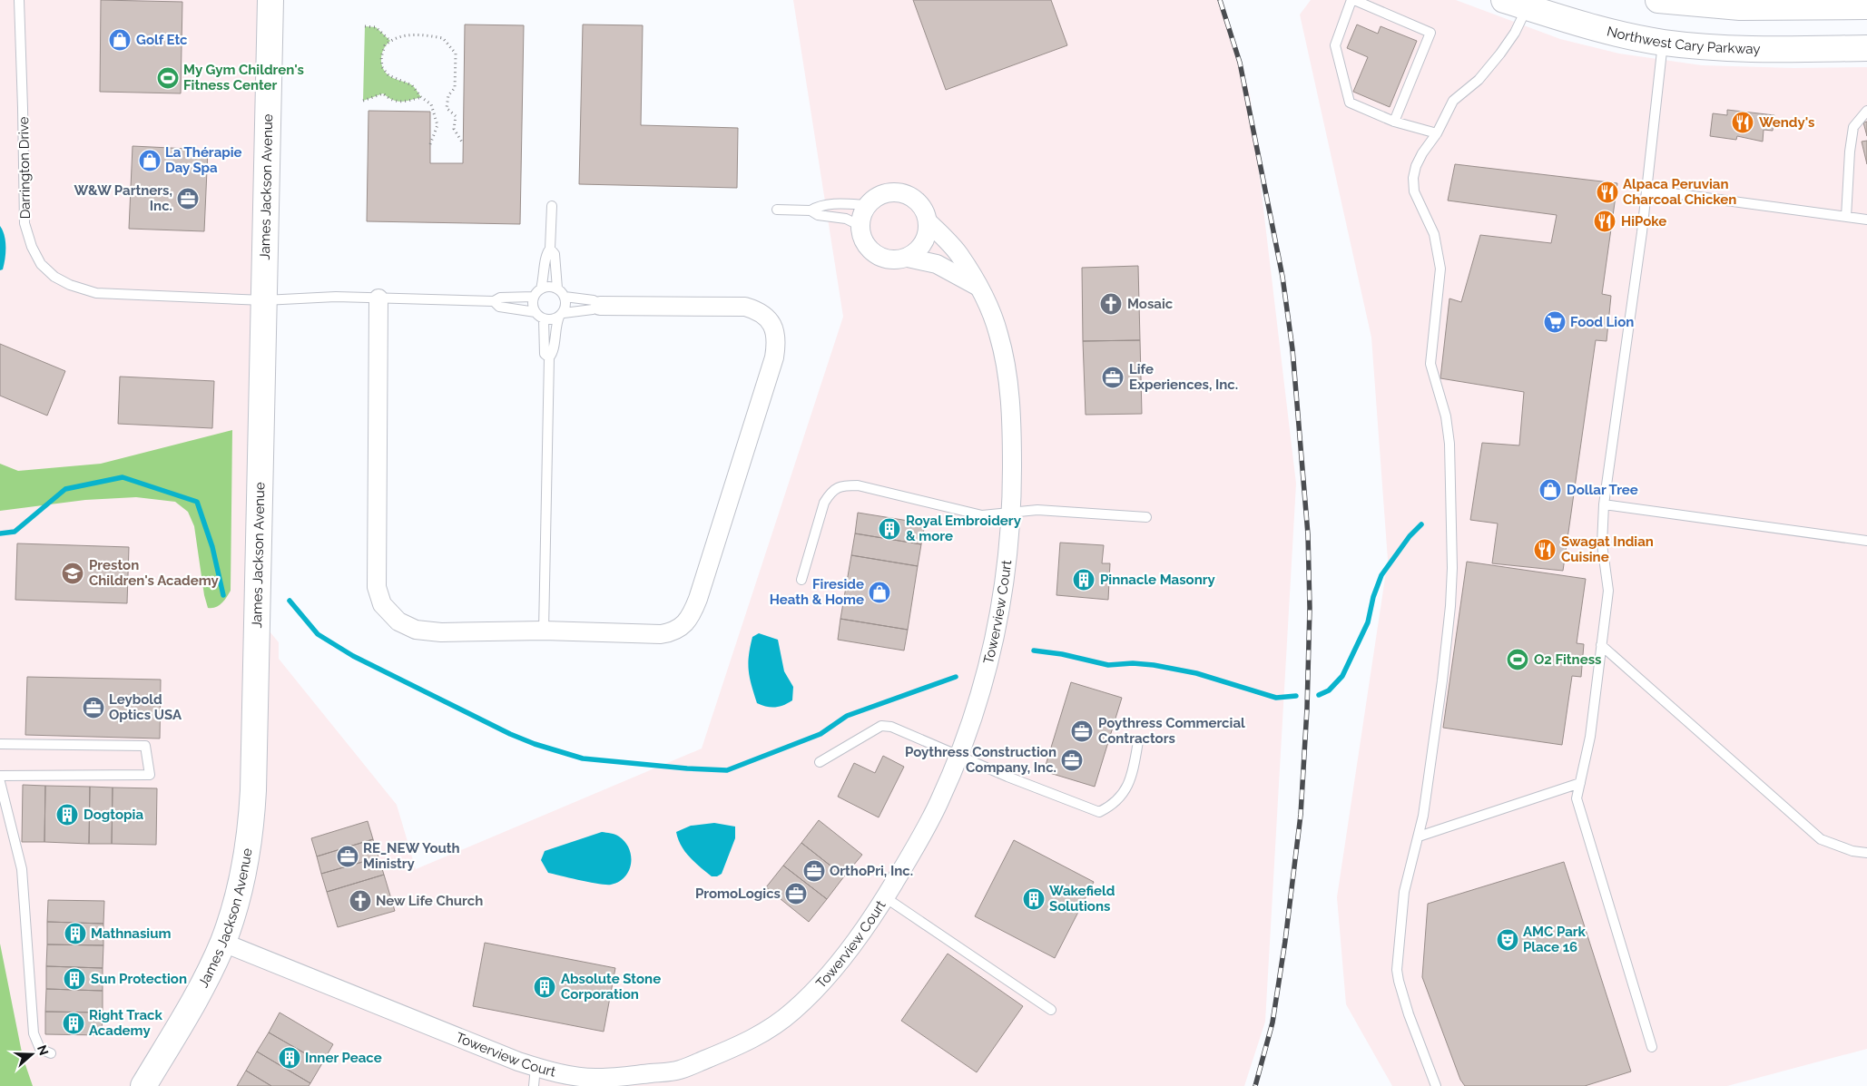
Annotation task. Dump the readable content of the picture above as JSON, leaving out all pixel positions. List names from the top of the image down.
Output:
{
  "streets": {
    "street": ["Northwest Cary Parkway", "James Jackson Avenue", "Towerview Court"],
    "lane": ["Darrington Drive"]
  },
  "crossings": [
    ["Darrington Drive", "James Jackson Avenue"],
    ["James Jackson Avenue", "Towerview Court"]
  ],
  "places": {
    "shop": [
      "Golf Etc",
      "La Thérapie Day Spa",
      "Dollar Tree",
      "Fireside Heath & Home"
    ],
    "sports": ["My Gym Children's Fitness Center", "O2 Fitness"],
    "restaurant": [
      "Wendy's",
      "Alpaca Peruvian Charcoal Chicken",
      "HiPoke",
      "Swagat Indian Cuisine"
    ],
    "office": [
      "W&W Partners, Inc.",
      "Life Experiences, Inc.",
      "Leybold Optics USA",
      "Poythress Commercial Contractors",
      "Poythress Construction Company, Inc.",
      "RE_NEW Youth Ministry",
      "OrthoPri, Inc.",
      "PromoLogics"
    ],
    "church": ["Mosaic", "New Life Church"],
    "supermarket": ["Food Lion"],
    "building": [
      "Royal Embroidery & more",
      "Pinnacle Masonry",
      "Dogtopia",
      "Wakefield Solutions",
      "Mathnasium",
      "Sun Protection",
      "Absolute Stone Corporation",
      "Right Track Academy",
      "Inner Peace"
    ],
    "school or university": ["Preston Children's Academy"],
    "theatre": ["AMC Park Place 16"]
  },
  "north": "right"
}
